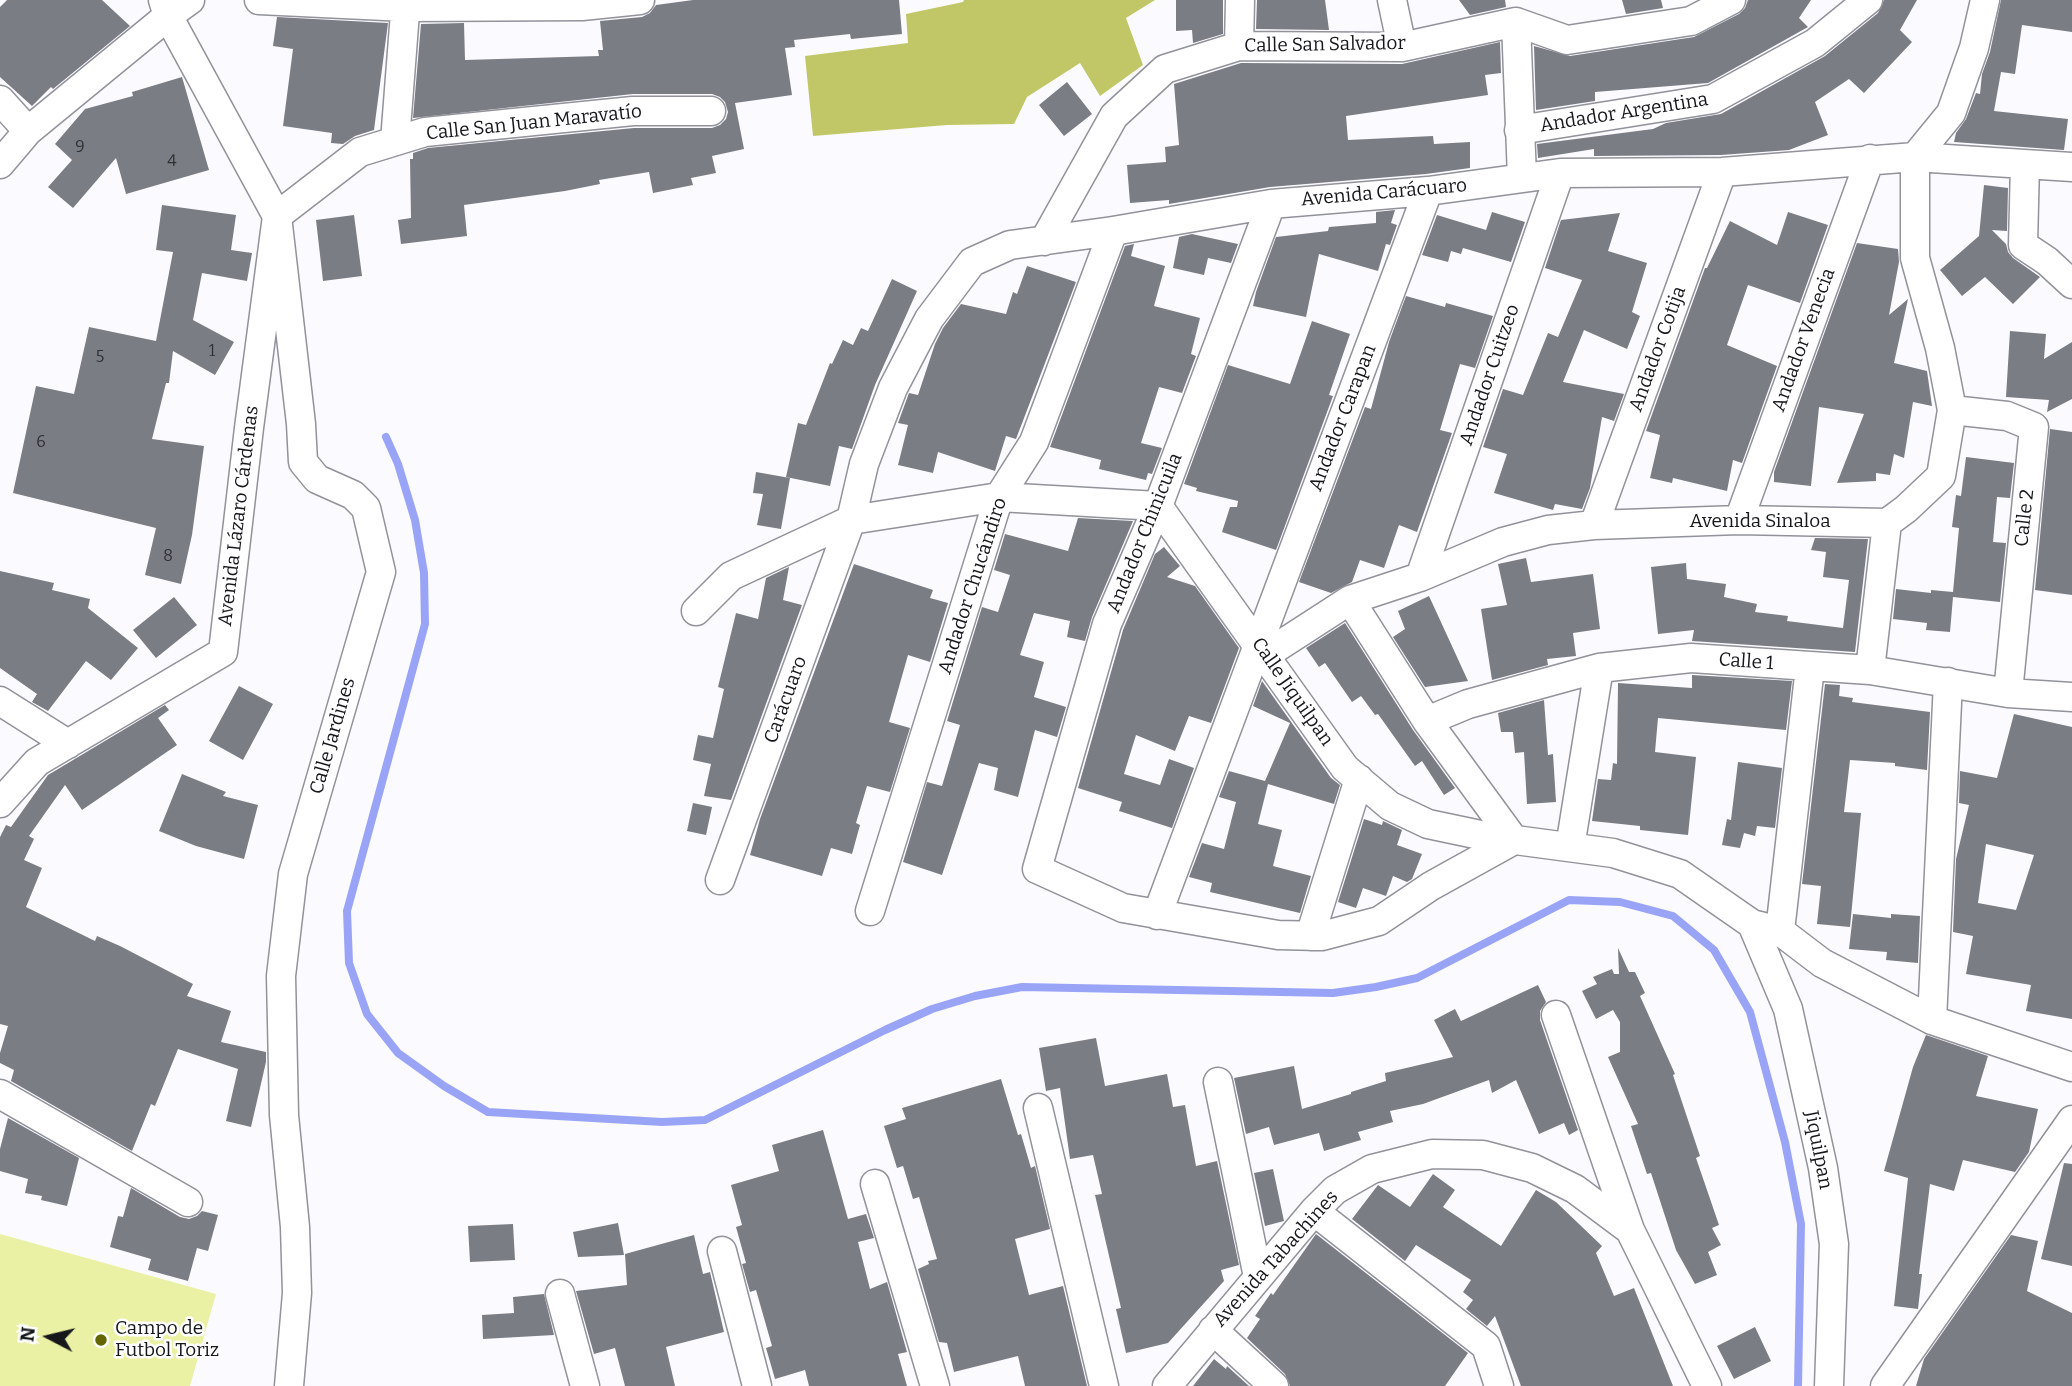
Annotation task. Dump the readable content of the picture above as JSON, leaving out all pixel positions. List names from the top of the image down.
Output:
{
  "streets": {
    "street": [
      "Calle San Salvador",
      "Andador Argentina",
      "Calle San Juan Maravatío",
      "Avenida Carácuaro",
      "Andador Venecia",
      "Andador Cotija",
      "Andador Cuitzeo",
      "Andador Carapan",
      "Avenida Lázaro Cárdenas",
      "Calle 2",
      "Avenida Sinaloa",
      "Andador Chinicuila",
      "Andador Chucándiro",
      "Calle 1",
      "Calle Jiquilpan",
      "Carácuaro",
      "Calle Jardines",
      "Jiquilpan",
      "Avenida Tabachines"
    ]
  },
  "crossings": [
    ["Calle San Salvador", "Avenida Carácuaro"],
    ["Calle San Juan Maravatío", "Avenida Lázaro Cárdenas"],
    ["Calle San Juan Maravatío", "Calle Jardines"],
    ["Avenida Carácuaro", "Andador Venecia"],
    ["Avenida Carácuaro", "Andador Cotija"],
    ["Avenida Carácuaro", "Andador Cuitzeo"],
    ["Avenida Carácuaro", "Andador Carapan"],
    ["Avenida Carácuaro", "Andador Chinicuila"],
    ["Avenida Carácuaro", "Andador Chucándiro"],
    ["Avenida Carácuaro", "Carácuaro"],
    ["Andador Venecia", "Avenida Sinaloa"],
    ["Andador Cotija", "Avenida Sinaloa"],
    ["Andador Cuitzeo", "Avenida Sinaloa"],
    ["Andador Carapan", "Avenida Sinaloa"],
    ["Andador Carapan", "Andador Chinicuila"],
    ["Andador Carapan", "Calle Jiquilpan"],
    ["Avenida Lázaro Cárdenas", "Calle Jardines"],
    ["Calle 2", "Calle 1"],
    ["Avenida Sinaloa", "Calle Jiquilpan"],
    ["Andador Chinicuila", "Calle Jiquilpan"],
    ["Calle Jiquilpan", "Jiquilpan"]
  ],
  "places": ["Campo de Futbol Toriz"],
  "house_numbers": [
    "9",
    "4",
    "1",
    "5",
    "6",
    "8"
  ],
  "north": "left"
}
